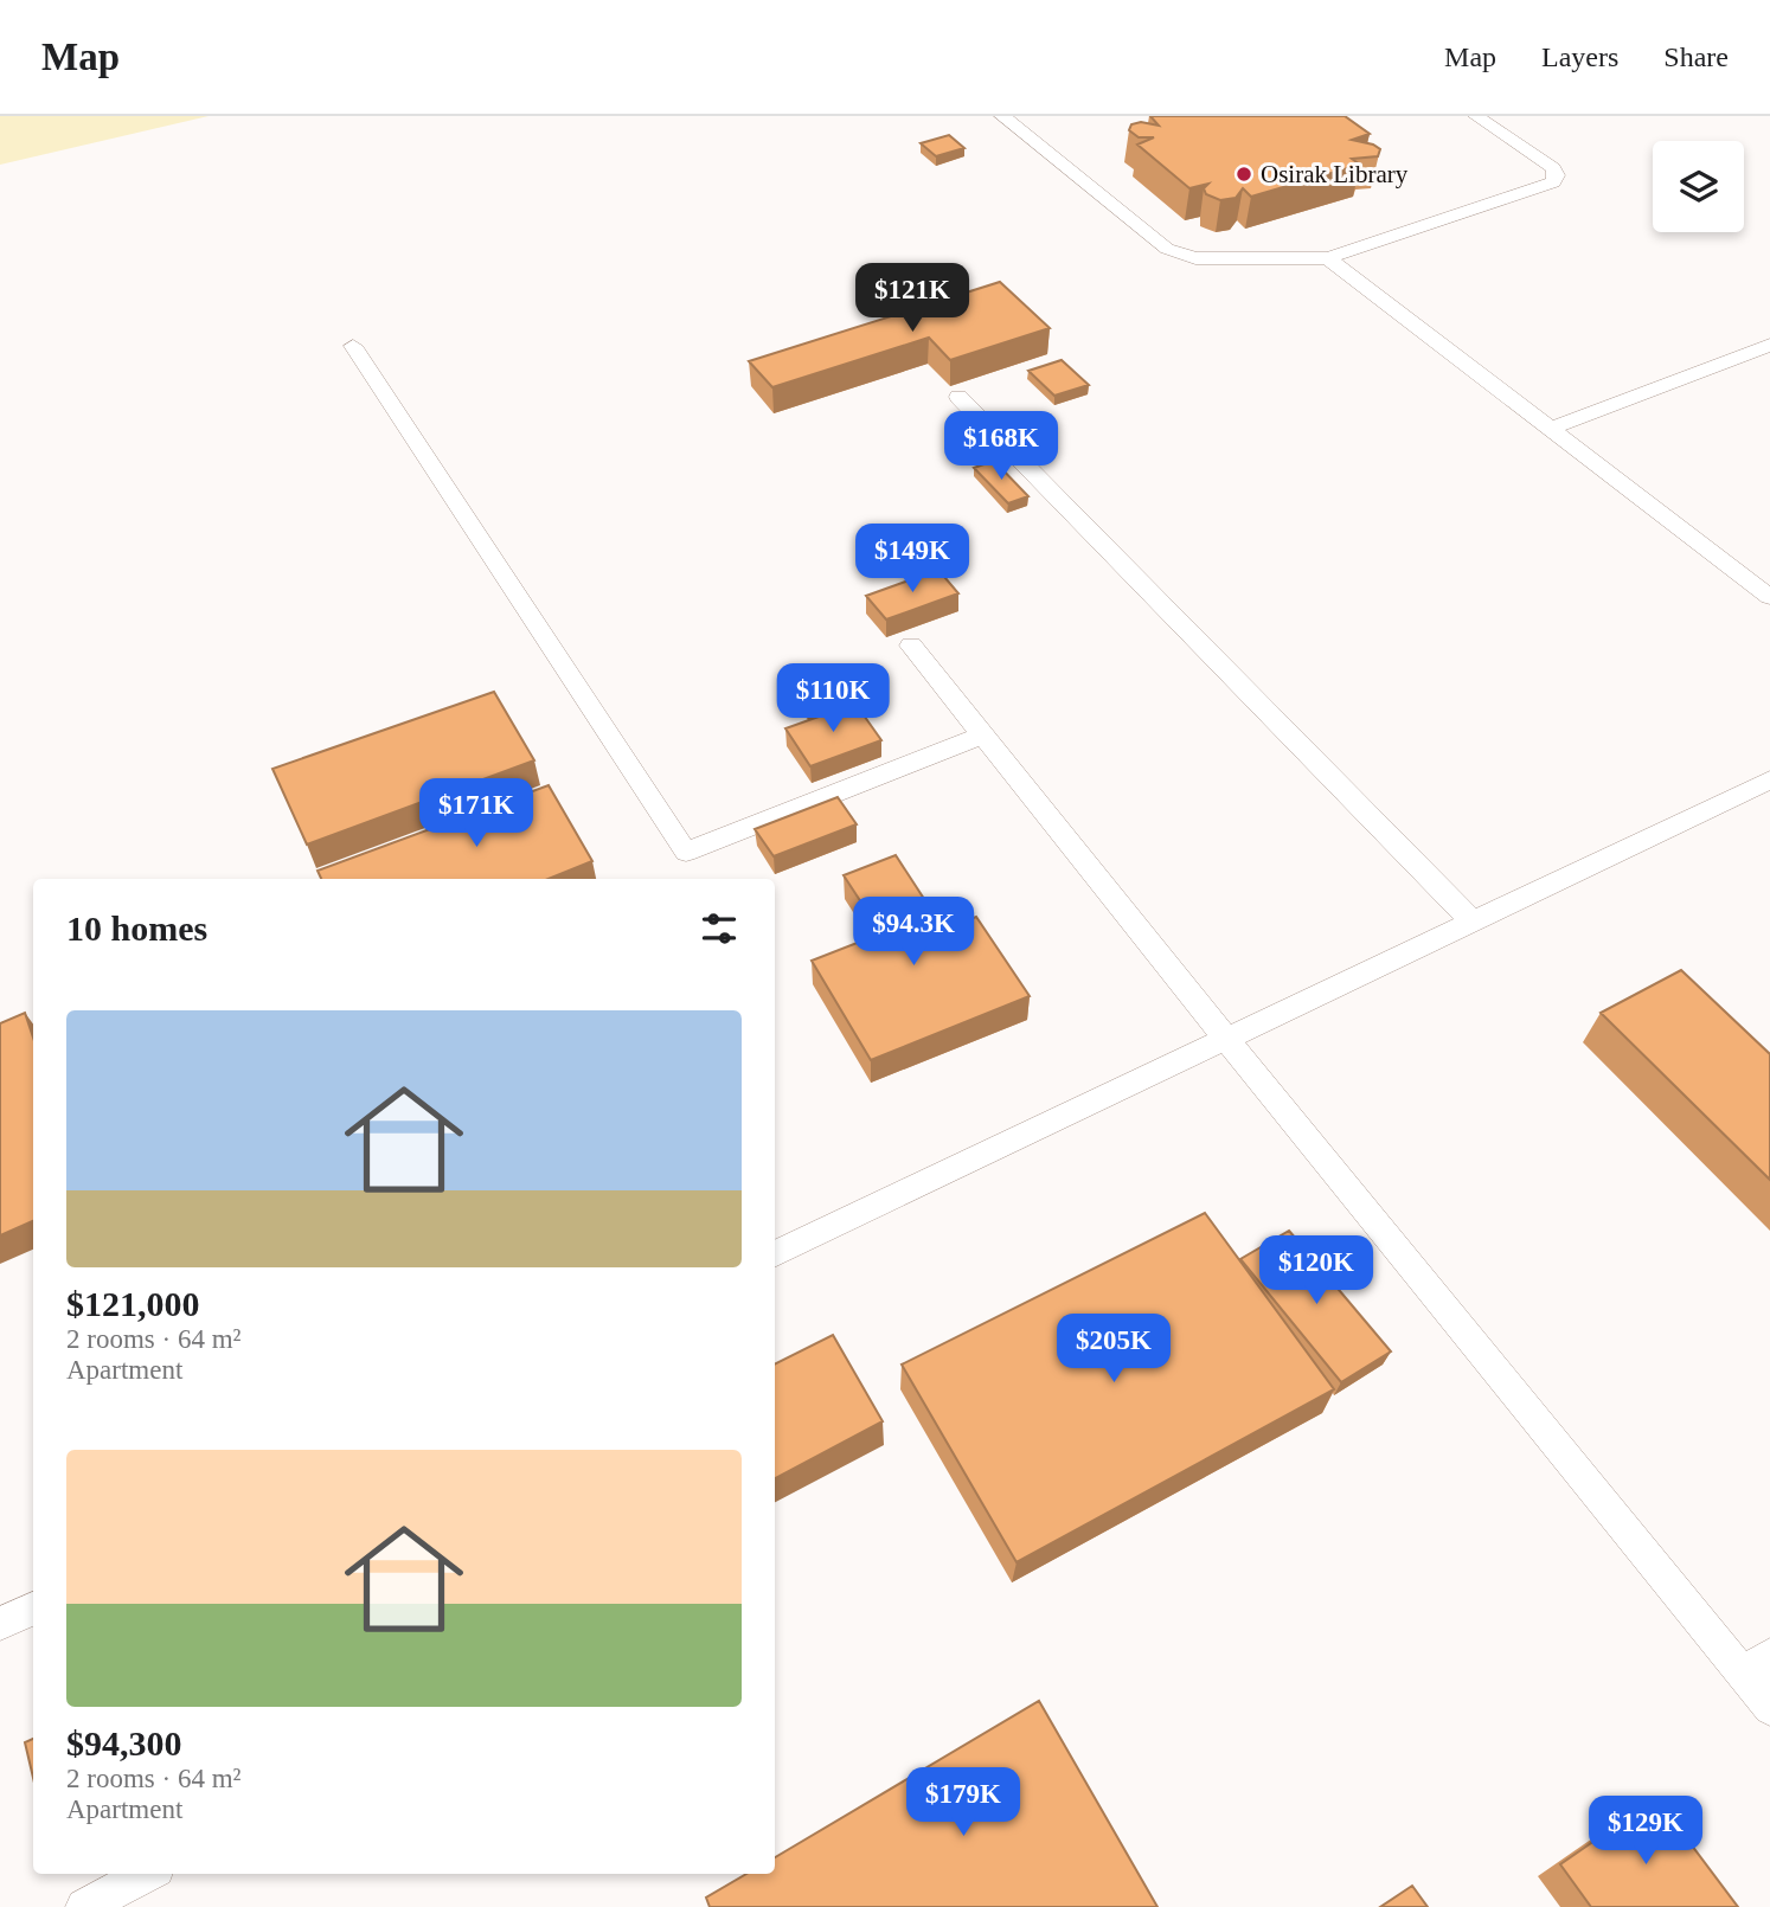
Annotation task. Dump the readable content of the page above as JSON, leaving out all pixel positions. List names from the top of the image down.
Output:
{
  "places": ["Osirak Library"],
  "page": {
    "header": "Map",
    "nav": ["Map", "Layers", "Share"],
    "price": [
      "$121K",
      "$168K",
      "$149K",
      "$110K",
      "$171K",
      "$94.3K",
      "$120K",
      "$205K",
      "$179K",
      "$129K"
    ],
    "heading": "10 homes",
    "list": [
      {
        "name": "$121,000",
        "note": "2 rooms · 64 m² · Apartment"
      },
      {
        "name": "$94,300",
        "note": "2 rooms · 64 m² · Apartment"
      }
    ]
  }
}
